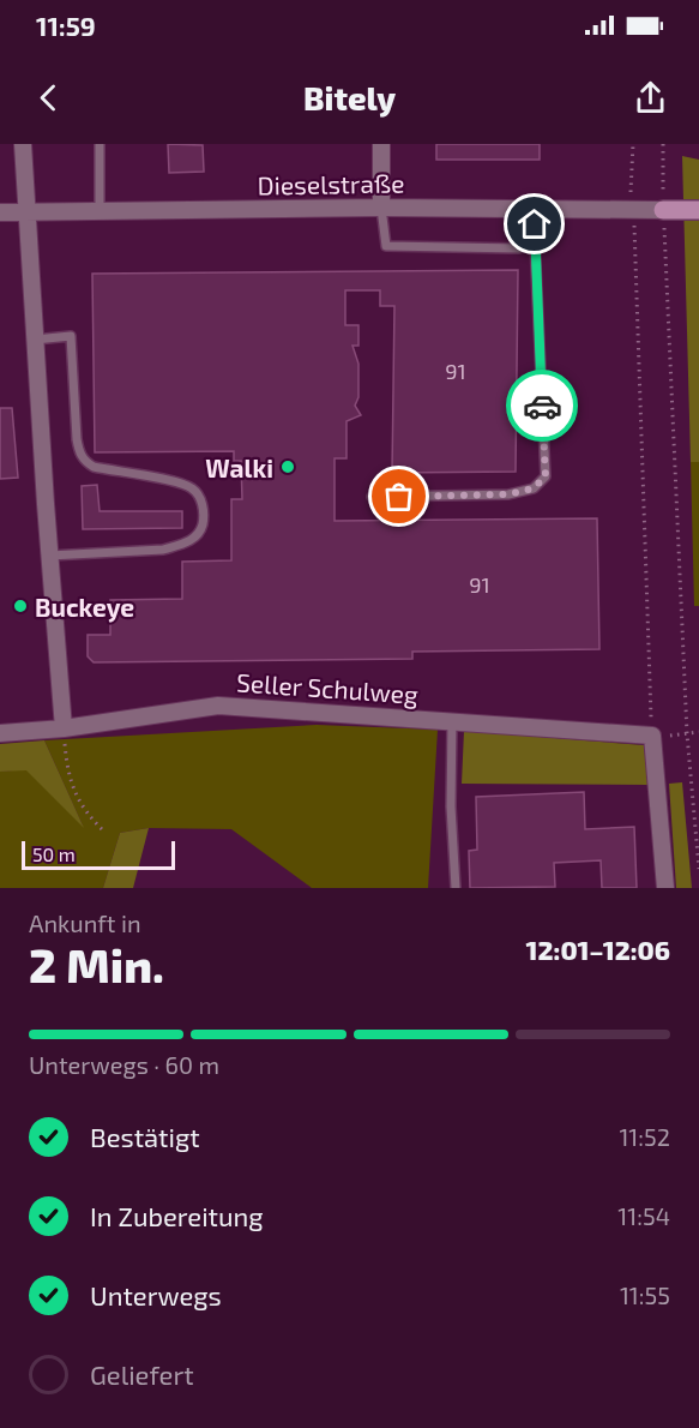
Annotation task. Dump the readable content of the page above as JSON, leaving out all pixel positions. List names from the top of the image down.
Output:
{
  "streets": {
    "street": ["Dieselstraße", "Seller Schulweg"]
  },
  "places": ["Walki", "Buckeye"],
  "house_numbers": ["91", "91"],
  "scale_bar": "50 m",
  "page": {
    "status": "11:59",
    "header": "Bitely",
    "scale": "50 m",
    "heading": ["2 Min.", "Ankunft in", "12:01–12:06"],
    "bar": "Unterwegs · 60 m",
    "list": [
      ["Bestätigt", "11:52"],
      ["In Zubereitung", "11:54"],
      ["Unterwegs", "11:55"],
      "Geliefert"
    ]
  }
}
